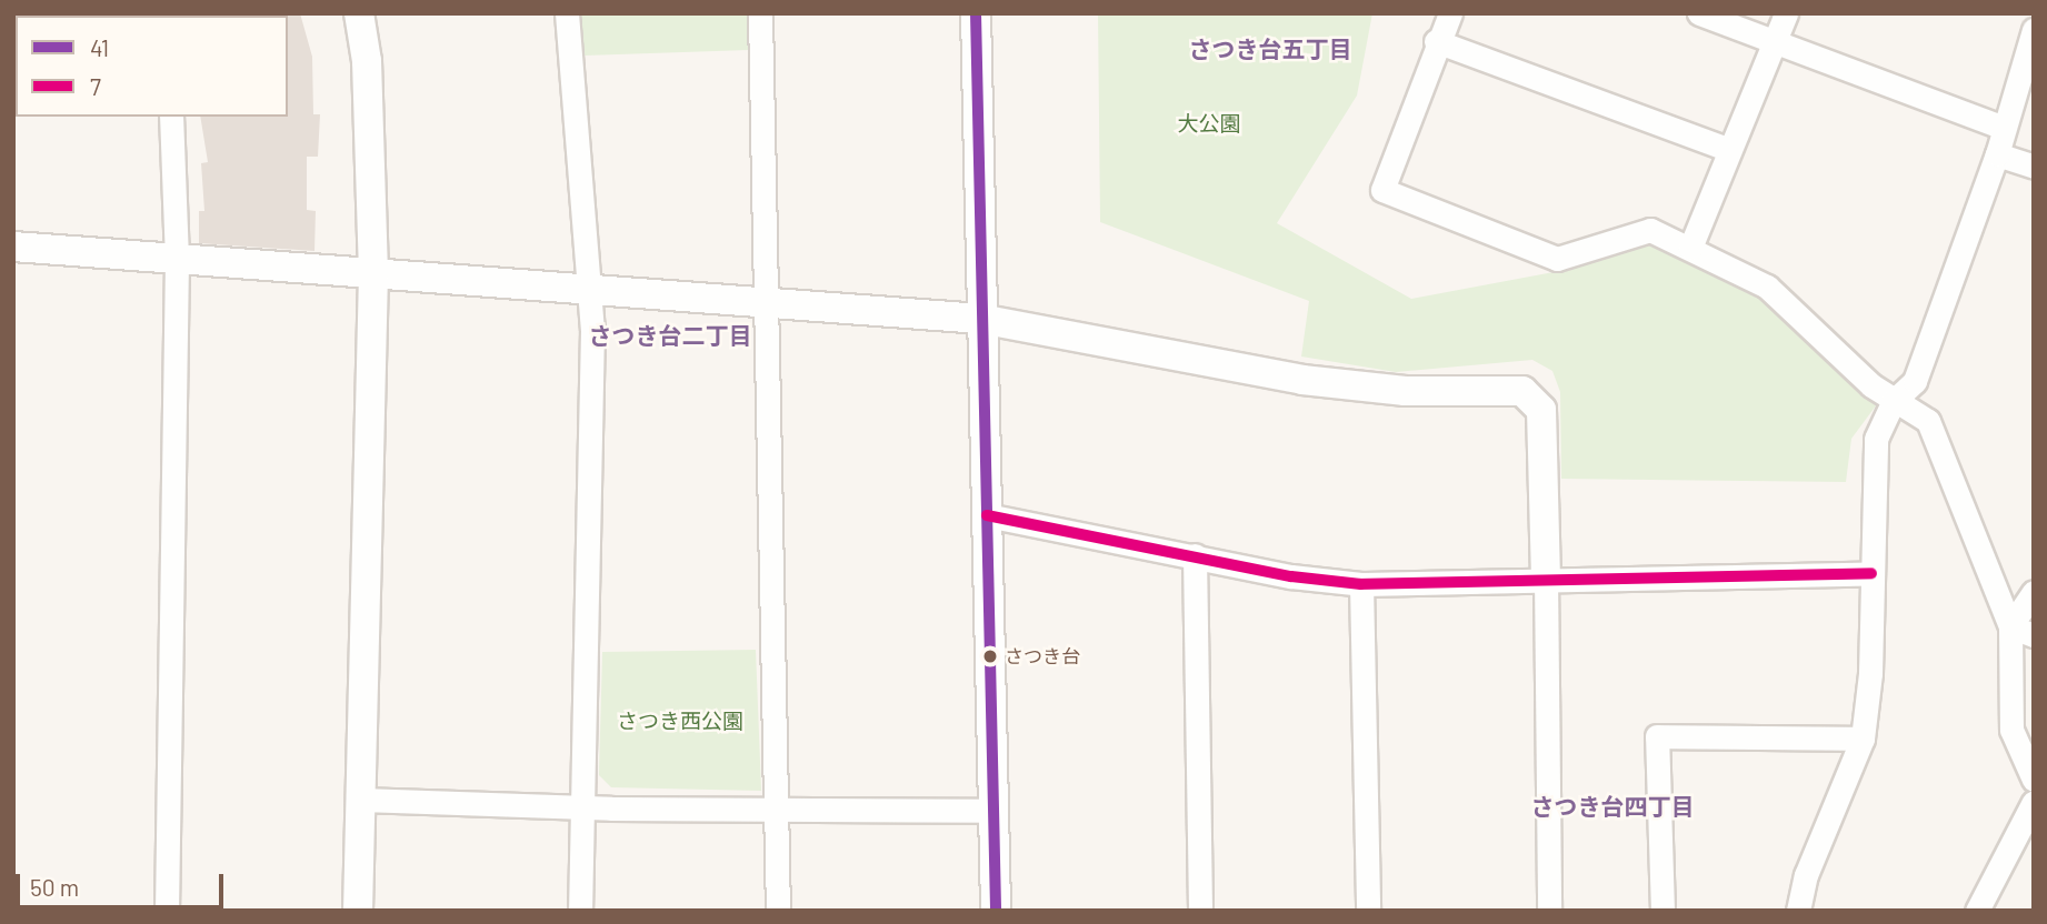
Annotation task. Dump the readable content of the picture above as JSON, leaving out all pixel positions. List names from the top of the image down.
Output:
{
  "districts": ["さつき台五丁目", "さつき台二丁目", "さつき台四丁目"],
  "parks": ["大公園", "さつき西公園"],
  "places": ["さつき台"],
  "lines": ["transit line 41", "transit line 7"],
  "legend": ["41", "7"],
  "scale_bar": "50 m"
}
